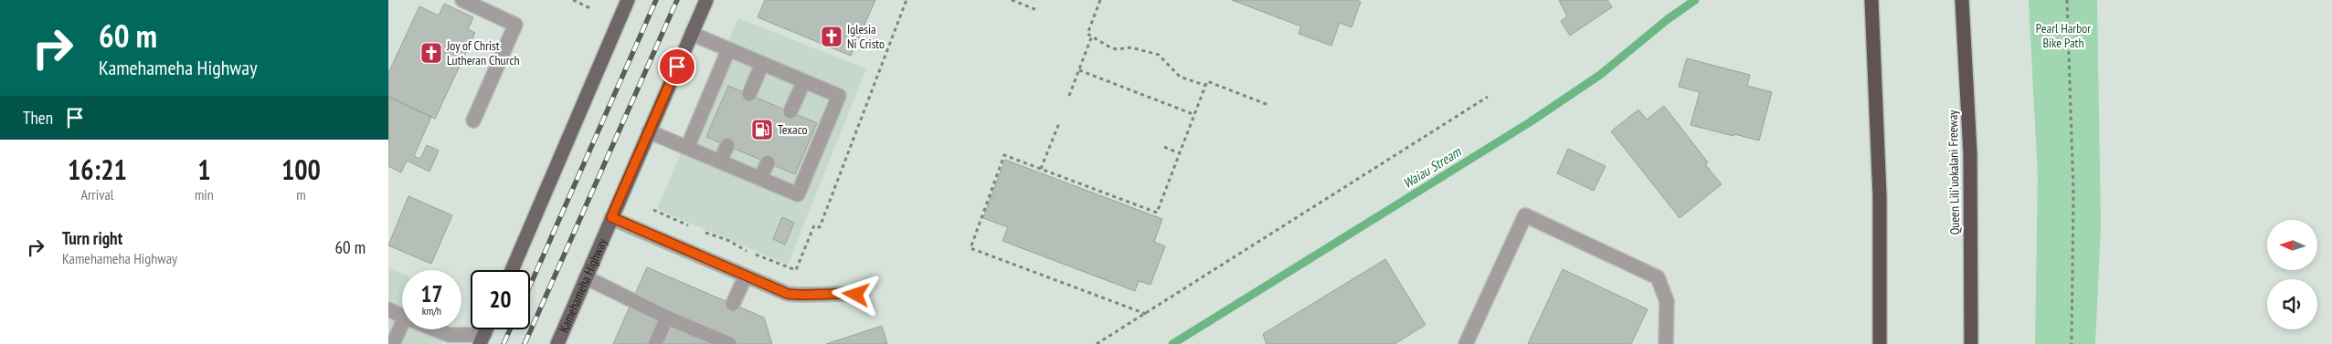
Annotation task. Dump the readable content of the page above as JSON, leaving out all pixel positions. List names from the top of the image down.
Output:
{
  "streets": {
    "highway": ["Queen Liliʻuokalani Freeway"],
    "main road": ["Kamehameha Highway"]
  },
  "water": ["Waiau Stream"],
  "parks": ["Pearl Harbor Bike Path"],
  "places": {
    "church": ["Iglesia Ni Cristo", "Joy of Christ Lutheran Church"],
    "fuel station": ["Texaco"]
  },
  "north": "left",
  "page": {
    "turn": ["60 m", "Kamehameha Highway"],
    "then": "Then",
    "eta": [
      "16:21",
      "Arrival",
      "1",
      "min",
      "100",
      "m"
    ],
    "list": [
      {
        "name": "Turn right",
        "note": "Kamehameha Highway",
        "value": "60 m"
      }
    ],
    "speed": "17 km/h",
    "limit": "20"
  }
}
